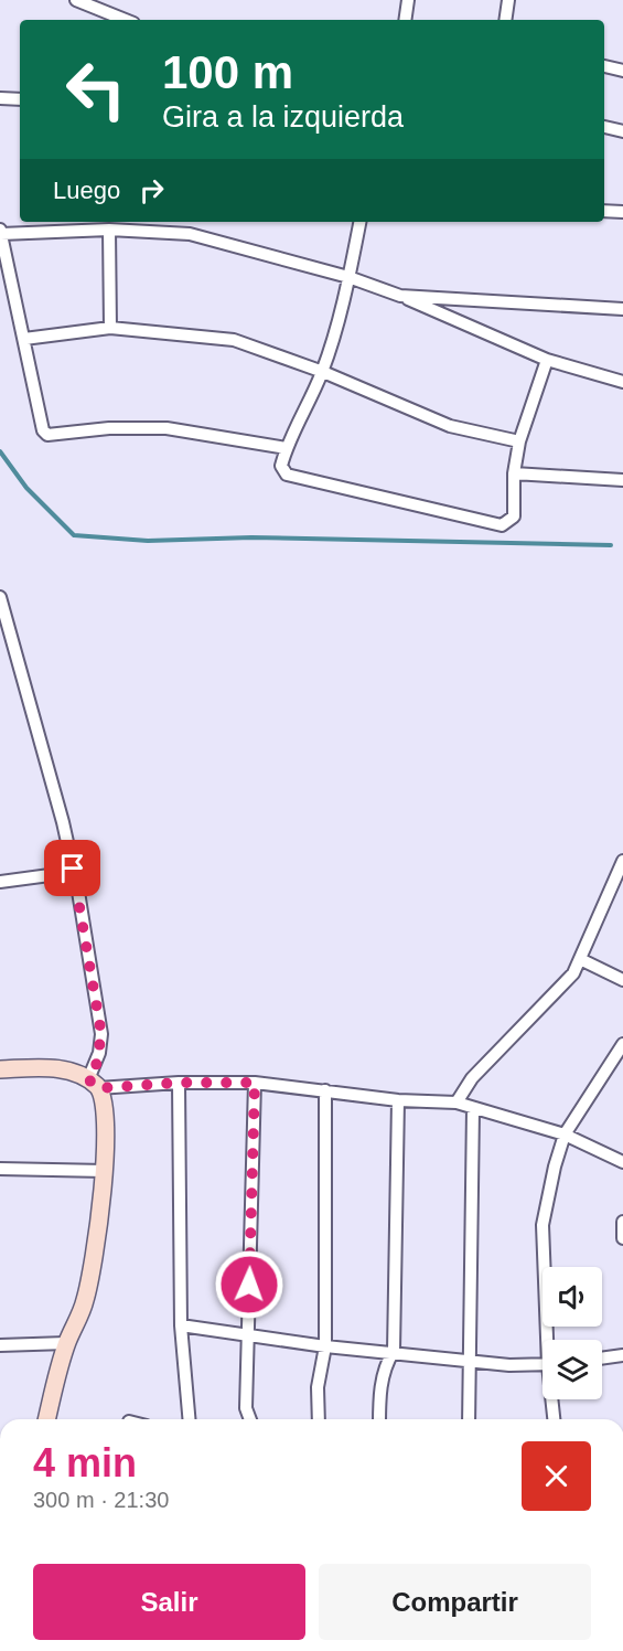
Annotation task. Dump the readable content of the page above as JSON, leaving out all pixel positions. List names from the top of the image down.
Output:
{
  "page": {
    "turn": ["100 m", "Gira a la izquierda"],
    "then": "Luego",
    "heading": ["4 min", "300 m · 21:30"],
    "buttons": ["Salir", "Compartir"]
  }
}
